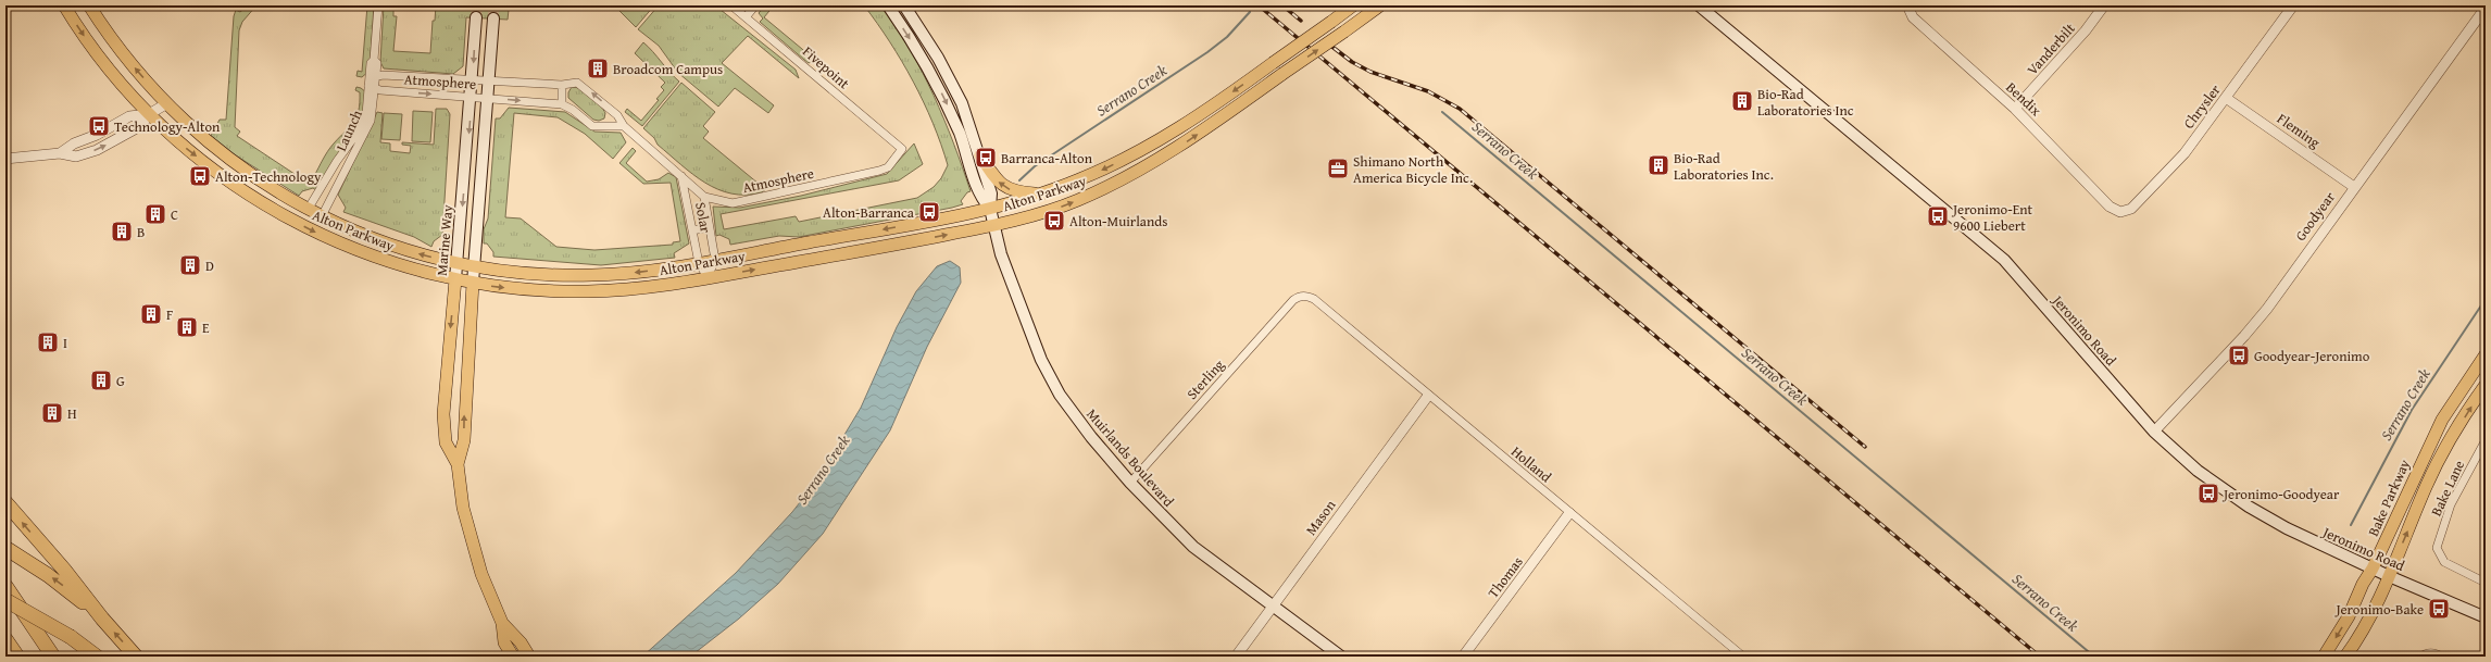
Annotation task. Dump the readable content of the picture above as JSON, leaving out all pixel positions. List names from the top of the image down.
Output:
{
  "streets": {
    "main road": [
      "Alton Parkway",
      "Marine Way",
      "Jeronimo Road",
      "Muirlands Boulevard",
      "Bake Parkway"
    ],
    "street": [
      "Vanderbilt",
      "Fivepoint",
      "Atmosphere",
      "Bendix",
      "Chrysler",
      "Launch",
      "Fleming",
      "Goodyear",
      "Solar",
      "Sterling",
      "Holland",
      "Bake Lane",
      "Mason",
      "Thomas"
    ]
  },
  "crossings": [
    ["Vanderbilt", "Bendix"],
    ["Fivepoint", "Atmosphere"],
    ["Atmosphere", "Launch"],
    ["Atmosphere", "Solar"],
    ["Atmosphere", "Marine Way"],
    ["Bendix", "Chrysler"],
    ["Chrysler", "Fleming"],
    ["Launch", "Alton Parkway"],
    ["Fleming", "Goodyear"],
    ["Alton Parkway", "Solar"],
    ["Alton Parkway", "Marine Way"],
    ["Alton Parkway", "Muirlands Boulevard"],
    ["Goodyear", "Jeronimo Road"],
    ["Jeronimo Road", "Bake Parkway"],
    ["Sterling", "Muirlands Boulevard"],
    ["Sterling", "Holland"],
    ["Muirlands Boulevard", "Mason"],
    ["Holland", "Mason"],
    ["Holland", "Thomas"]
  ],
  "water": ["Serrano Creek"],
  "places": {
    "building": [
      "Broadcom Campus",
      "Bio-Rad Laboratories Inc",
      "Bio-Rad Laboratories Inc.",
      "C",
      "B",
      "D",
      "F",
      "E",
      "I",
      "G",
      "H"
    ],
    "bus stop": [
      "Technology-Alton",
      "Barranca-Alton",
      "Alton-Technology",
      "Alton-Barranca",
      "Jeronimo-Ent 9600 Liebert",
      "Alton-Muirlands",
      "Goodyear-Jeronimo",
      "Jeronimo-Goodyear",
      "Jeronimo-Bake"
    ],
    "office": ["Shimano North America Bicycle Inc."]
  }
}
